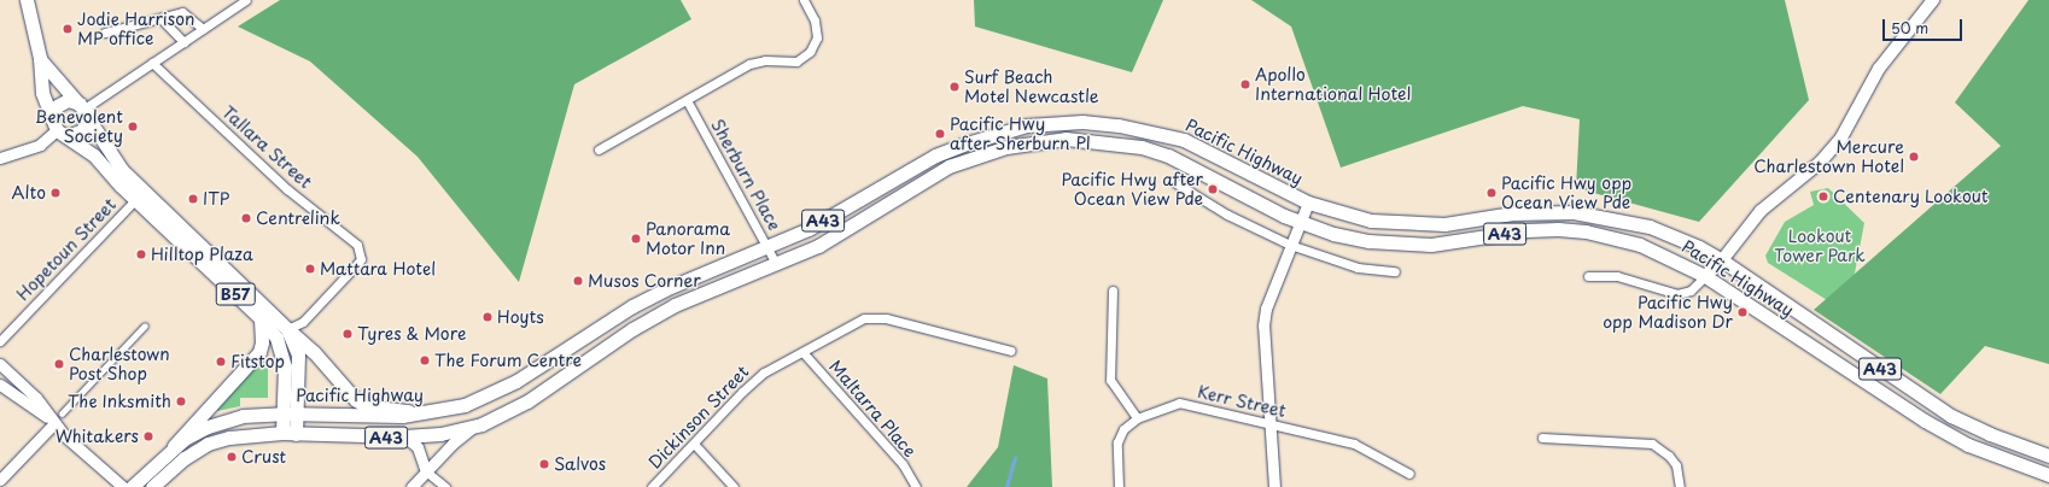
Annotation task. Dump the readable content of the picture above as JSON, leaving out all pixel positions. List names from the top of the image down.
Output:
{
  "streets": {
    "main road": ["Pacific Highway", "A43", "B57"],
    "street": [
      "Tallara Street",
      "Sherburn Place",
      "Hopetoun Street",
      "Kerr Street",
      "Maltarra Place",
      "Dickinson Street"
    ]
  },
  "crossings": [
    ["Tallara Street", "B57"],
    ["Pacific Highway", "Sherburn Place"],
    ["Pacific Highway", "B57"],
    ["Hopetoun Street", "B57"],
    ["Maltarra Place", "Dickinson Street"]
  ],
  "parks": ["Lookout Tower Park"],
  "places": [
    "Jodie Harrison MP office",
    "Apollo International Hotel",
    "Surf Beach Motel Newcastle",
    "Benevolent Society",
    "Pacific Hwy after Sherburn Pl",
    "Mercure Charlestown Hotel",
    "Pacific Hwy after Ocean View Pde",
    "Alto",
    "Pacific Hwy opp Ocean View Pde",
    "Centenary Lookout",
    "ITP",
    "Centrelink",
    "Panorama Motor Inn",
    "Hilltop Plaza",
    "Mattara Hotel",
    "Musos Corner",
    "Pacific Hwy opp Madison Dr",
    "Hoyts",
    "Tyres & More",
    "The Forum Centre",
    "Fitstop",
    "Charlestown Post Shop",
    "The Inksmith",
    "Whitakers",
    "Crust",
    "Salvos"
  ],
  "scale_bar": "50 m"
}
